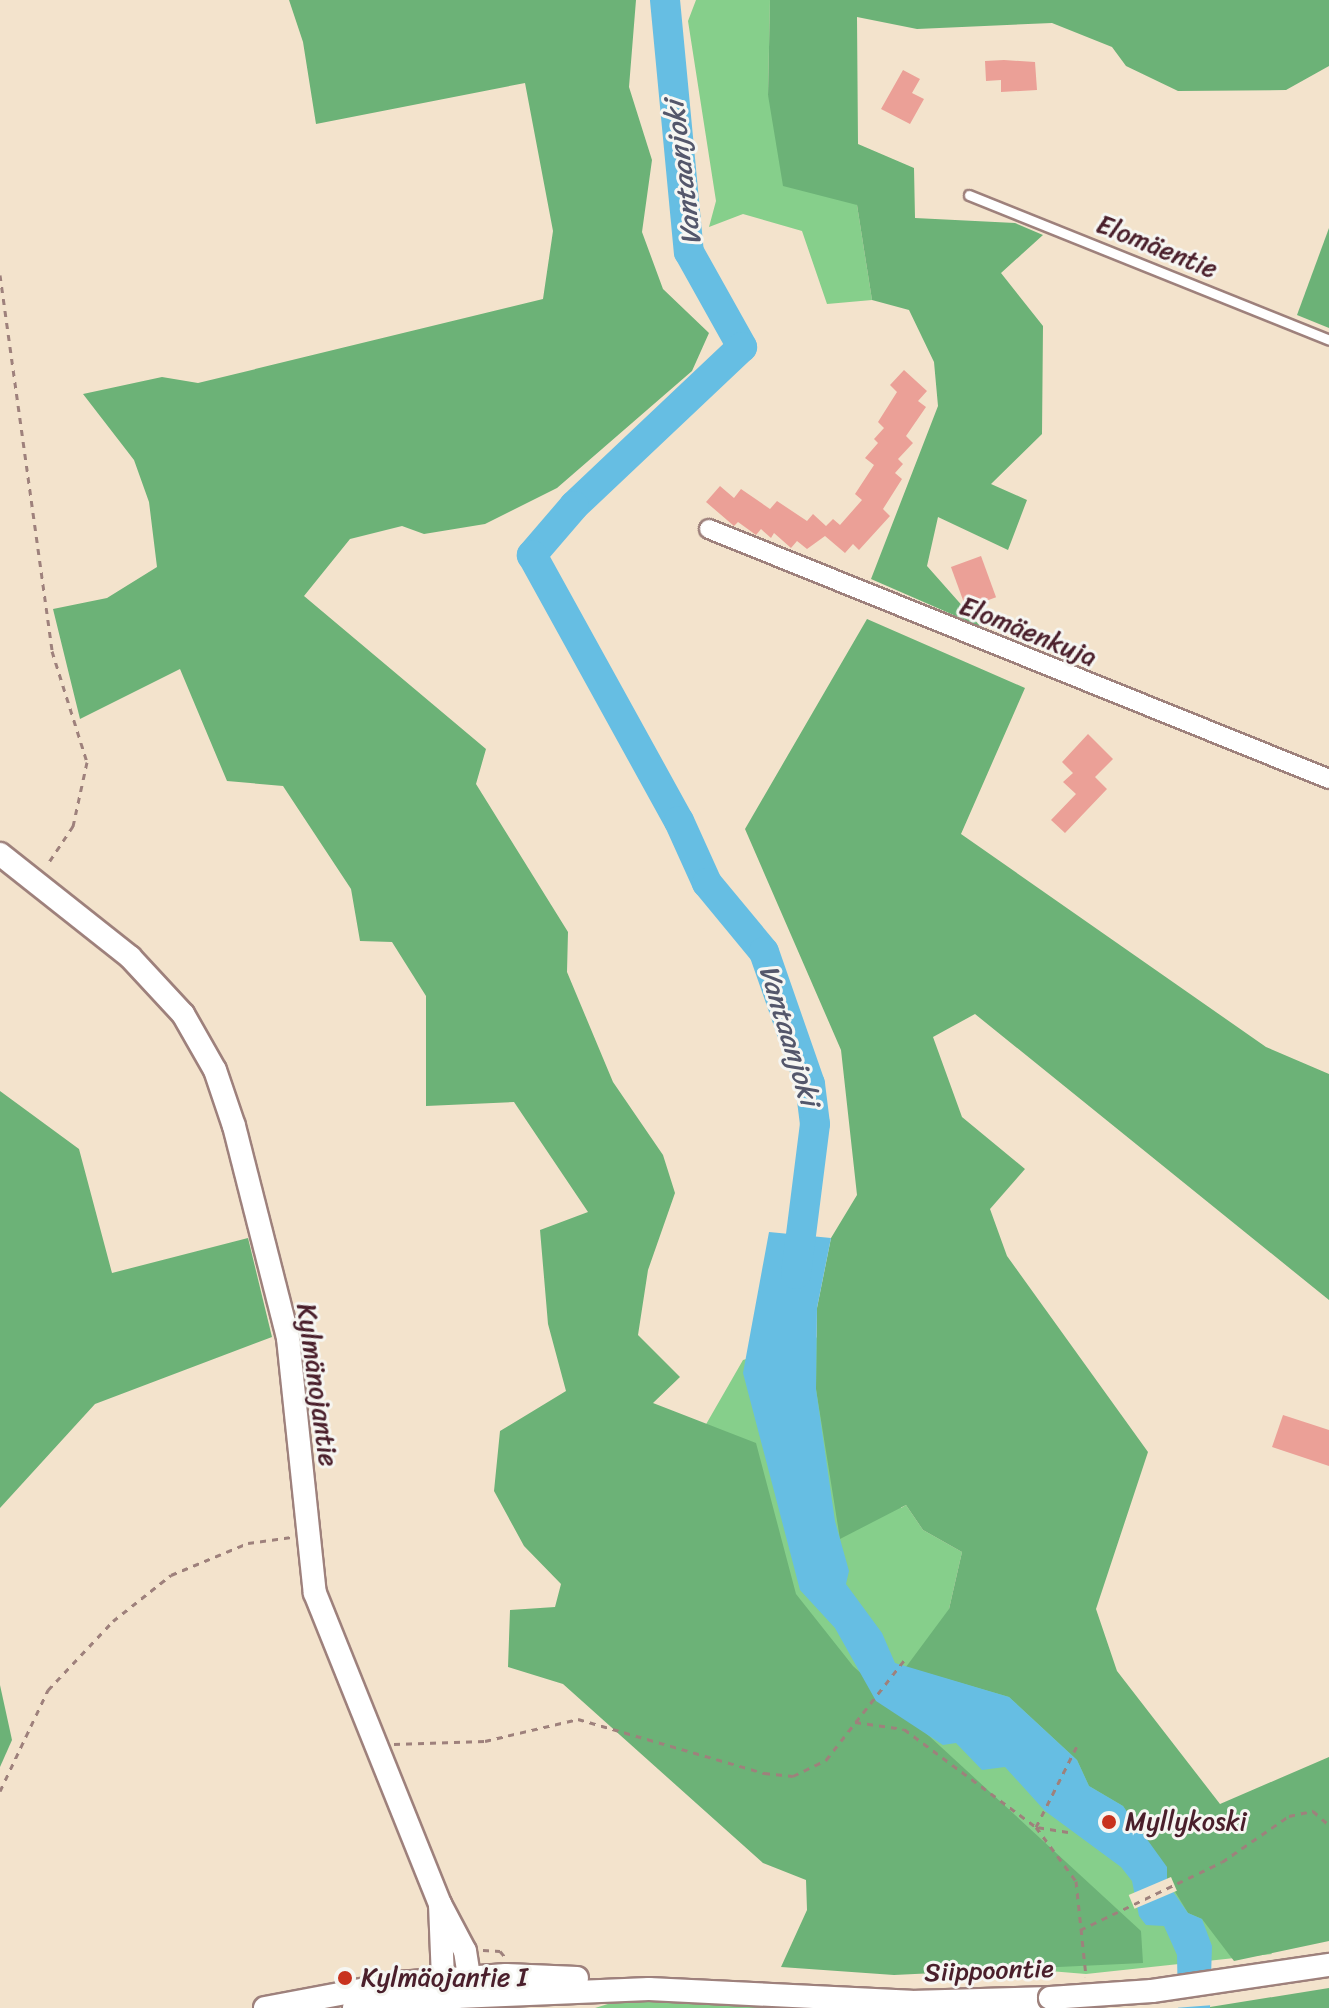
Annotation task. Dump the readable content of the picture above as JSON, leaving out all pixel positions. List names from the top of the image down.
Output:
{
  "streets": {
    "street": ["Elomäenkuja", "Kylmänojantie", "Siippoontie"],
    "lane": ["Elomäentie"]
  },
  "crossings": [
    ["Kylmänojantie", "Siippoontie"]
  ],
  "water": ["Vantaanjoki"],
  "places": ["Myllykoski", "Kylmäojantie I"]
}
